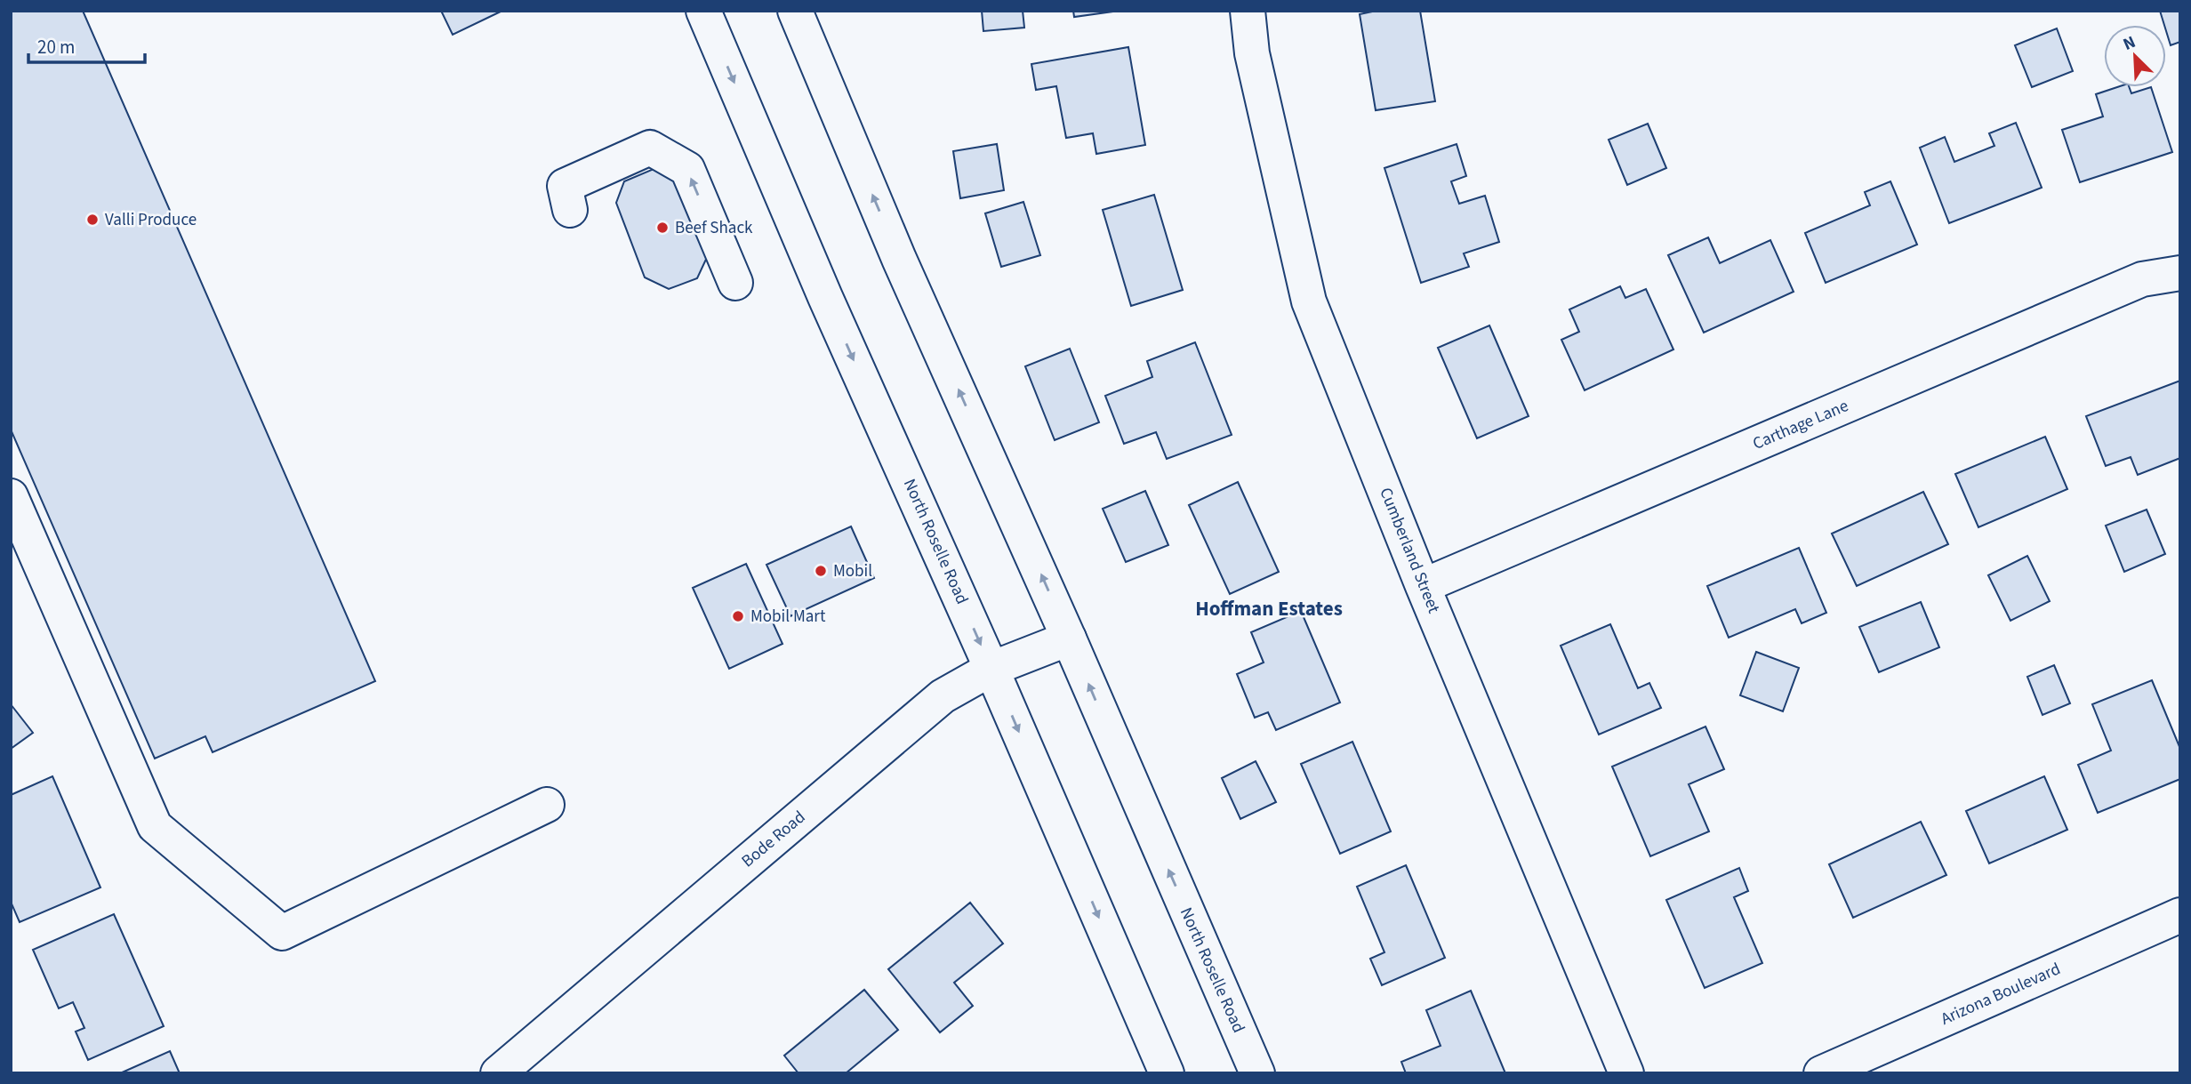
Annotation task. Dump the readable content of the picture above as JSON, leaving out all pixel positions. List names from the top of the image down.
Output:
{
  "streets": {
    "street": [
      "Carthage Lane",
      "North Roselle Road",
      "Cumberland Street",
      "Bode Road",
      "Arizona Boulevard"
    ]
  },
  "crossings": [
    ["Carthage Lane", "Cumberland Street"],
    ["North Roselle Road", "Bode Road"]
  ],
  "districts": ["Hoffman Estates"],
  "places": [
    "Valli Produce",
    "Beef Shack",
    "Mobil",
    "Mobil Mart"
  ],
  "scale_bar": "20 m",
  "north": "top left"
}
